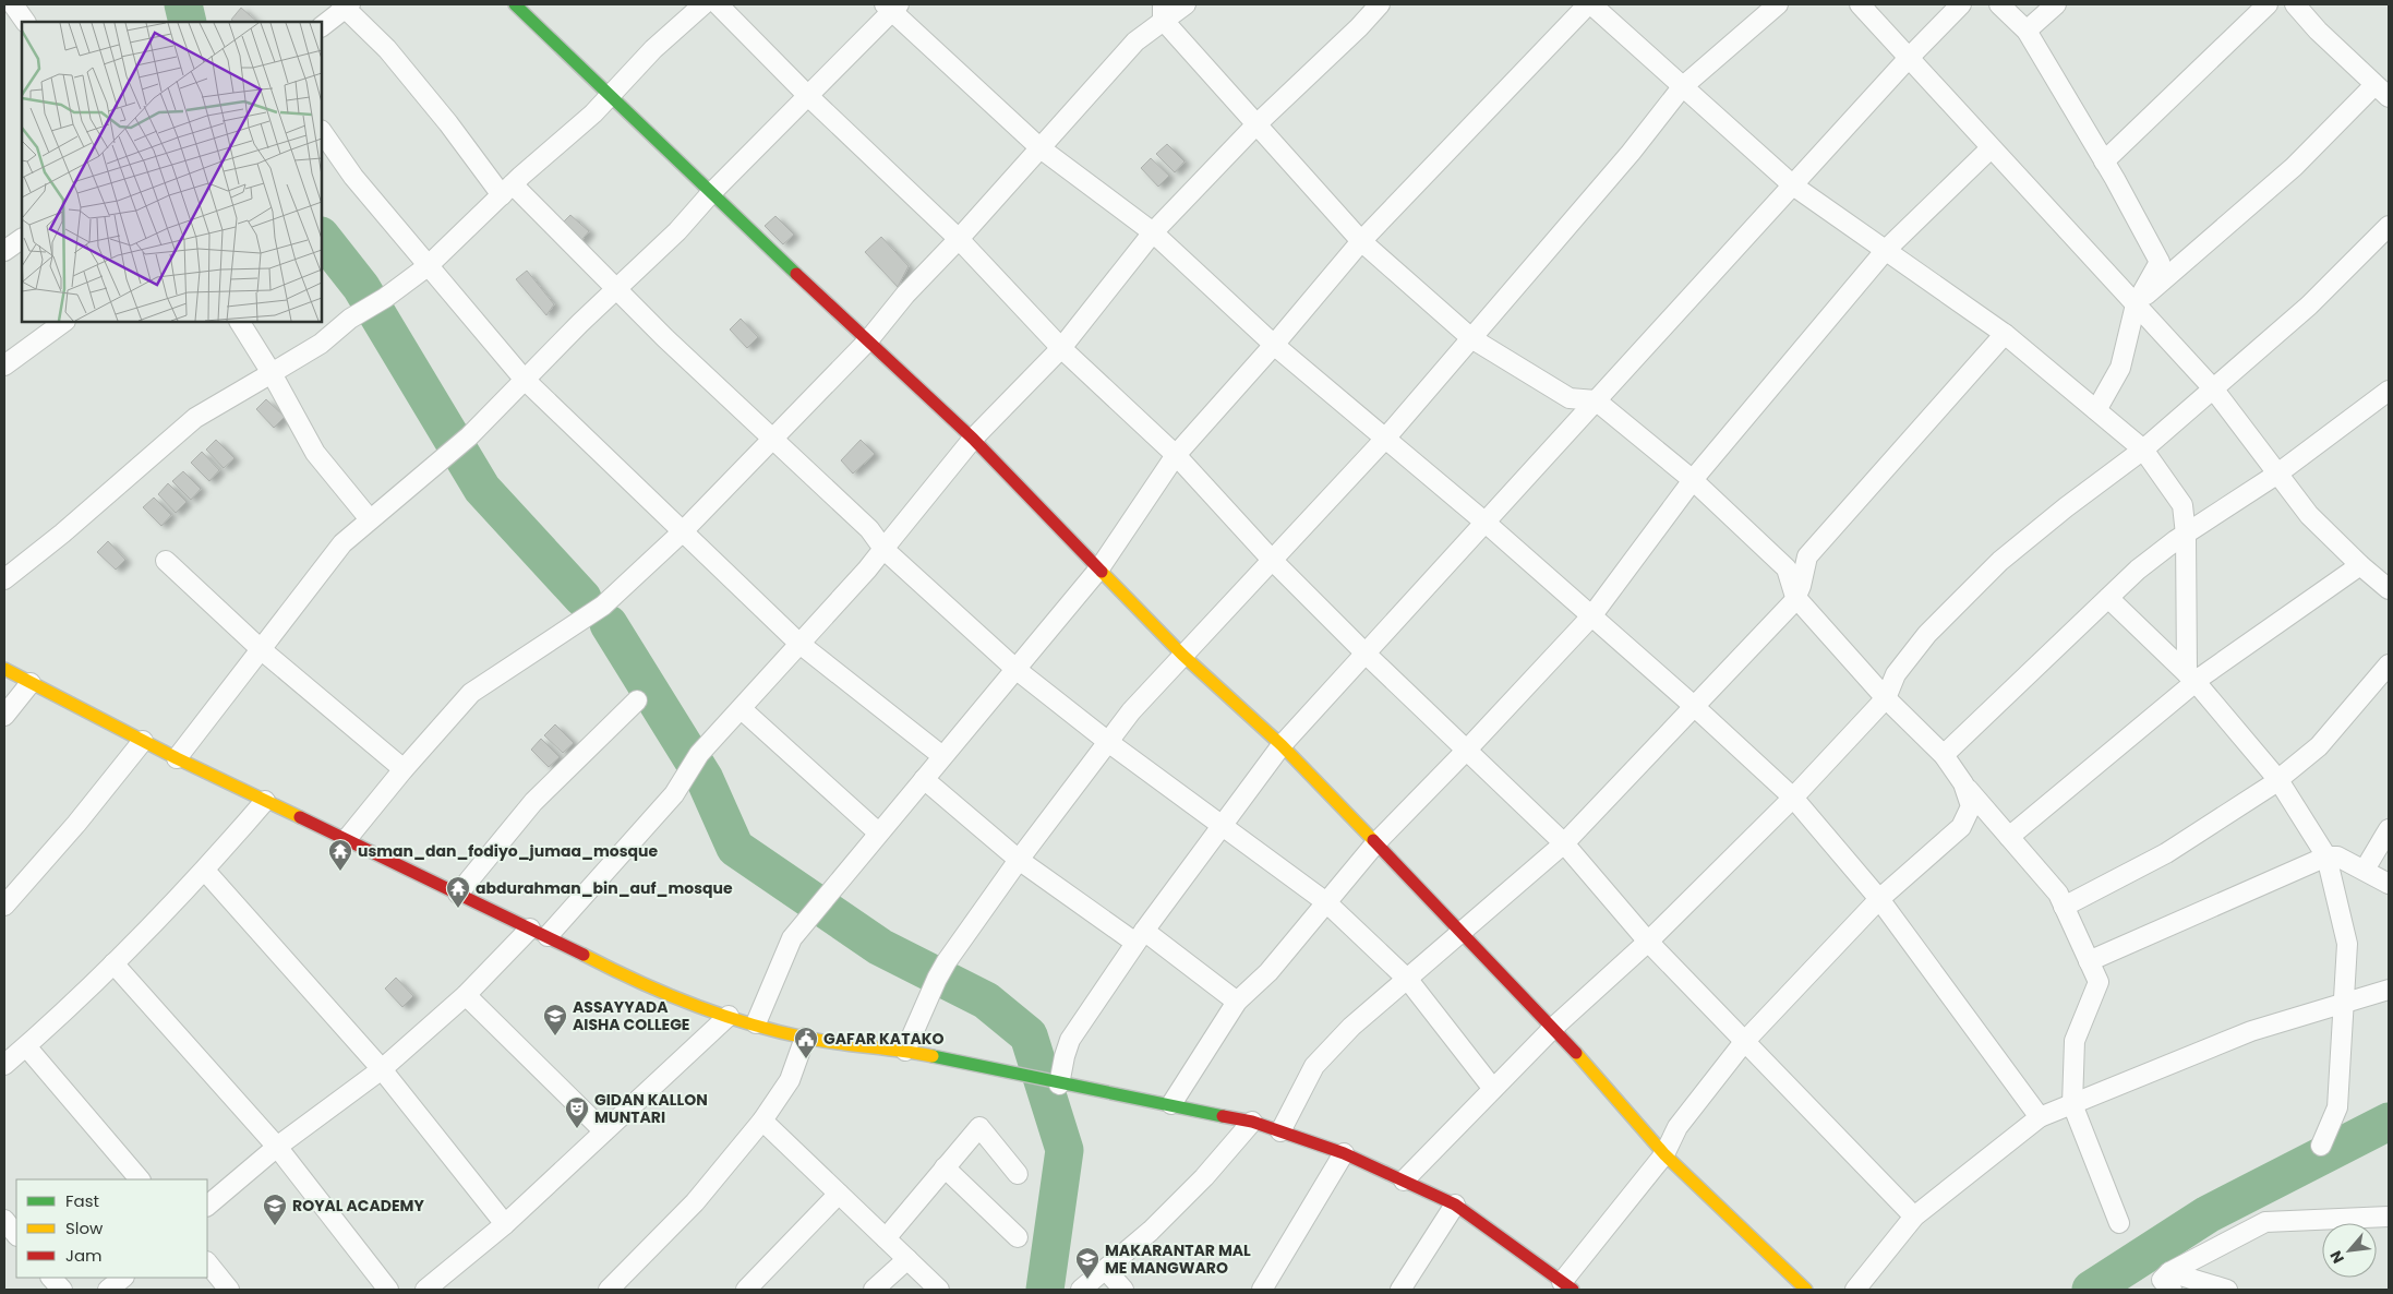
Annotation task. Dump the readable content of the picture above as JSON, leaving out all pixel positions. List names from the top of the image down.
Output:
{
  "places": {
    "temple": ["usman_dan_fodiyo_jumaa_mosque", "abdurahman_bin_auf_mosque"],
    "school or university": ["ASSAYYADA AISHA COLLEGE", "ROYAL ACADEMY", "MAKARANTAR MAL ME MANGWARO"],
    "public building": ["GAFAR KATAKO"],
    "theatre": ["GIDAN KALLON MUNTARI"]
  },
  "legend": ["Fast", "Slow", "Jam"],
  "north": "bottom left"
}
